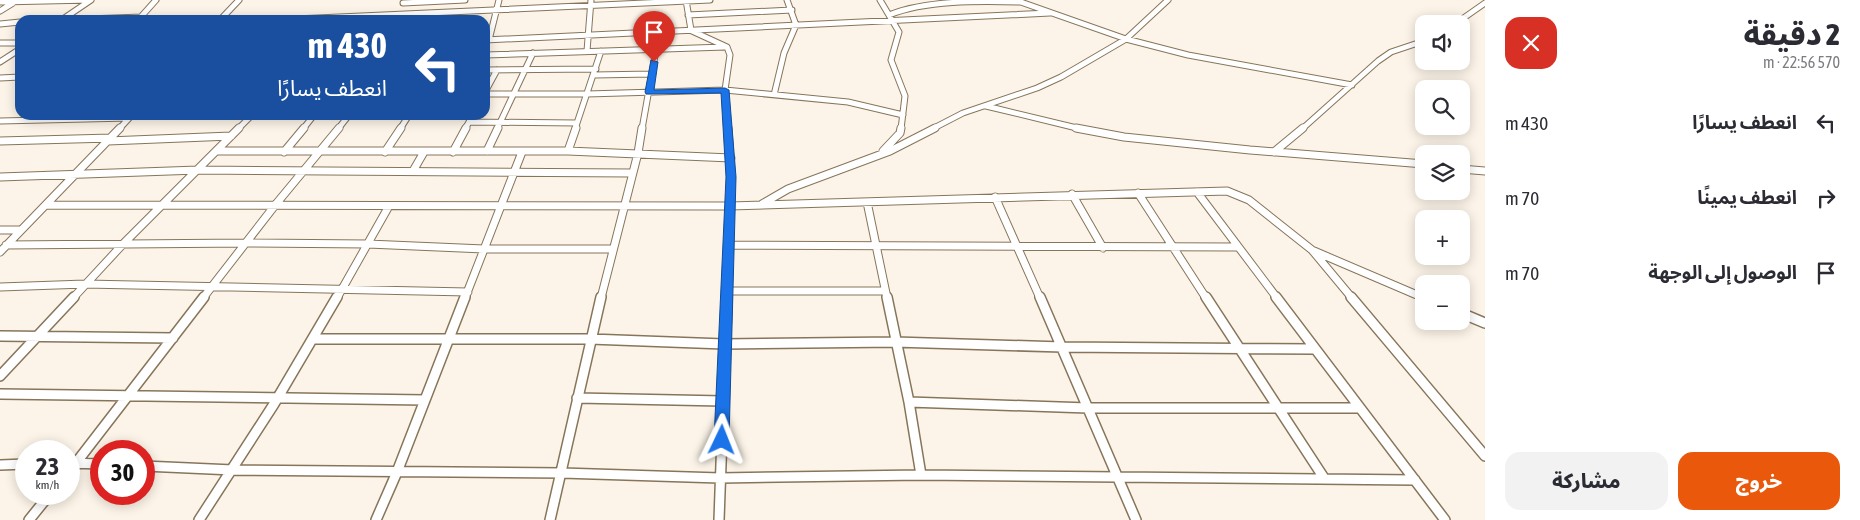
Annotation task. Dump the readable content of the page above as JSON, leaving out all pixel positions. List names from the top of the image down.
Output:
{
  "page": {
    "heading": ["2 دقيقة", "570 m · 22:56"],
    "map_buttons": ["+", "−"],
    "turn": ["430 m", "انعطف يسارًا"],
    "list": [
      {
        "name": "انعطف يسارًا",
        "value": "430 m"
      },
      {
        "name": "انعطف يمينًا",
        "value": "70 m"
      },
      {
        "name": "الوصول إلى الوجهة",
        "value": "70 m"
      }
    ],
    "speed": "23 km/h",
    "limit": "30",
    "buttons": ["خروج", "مشاركة"]
  }
}
